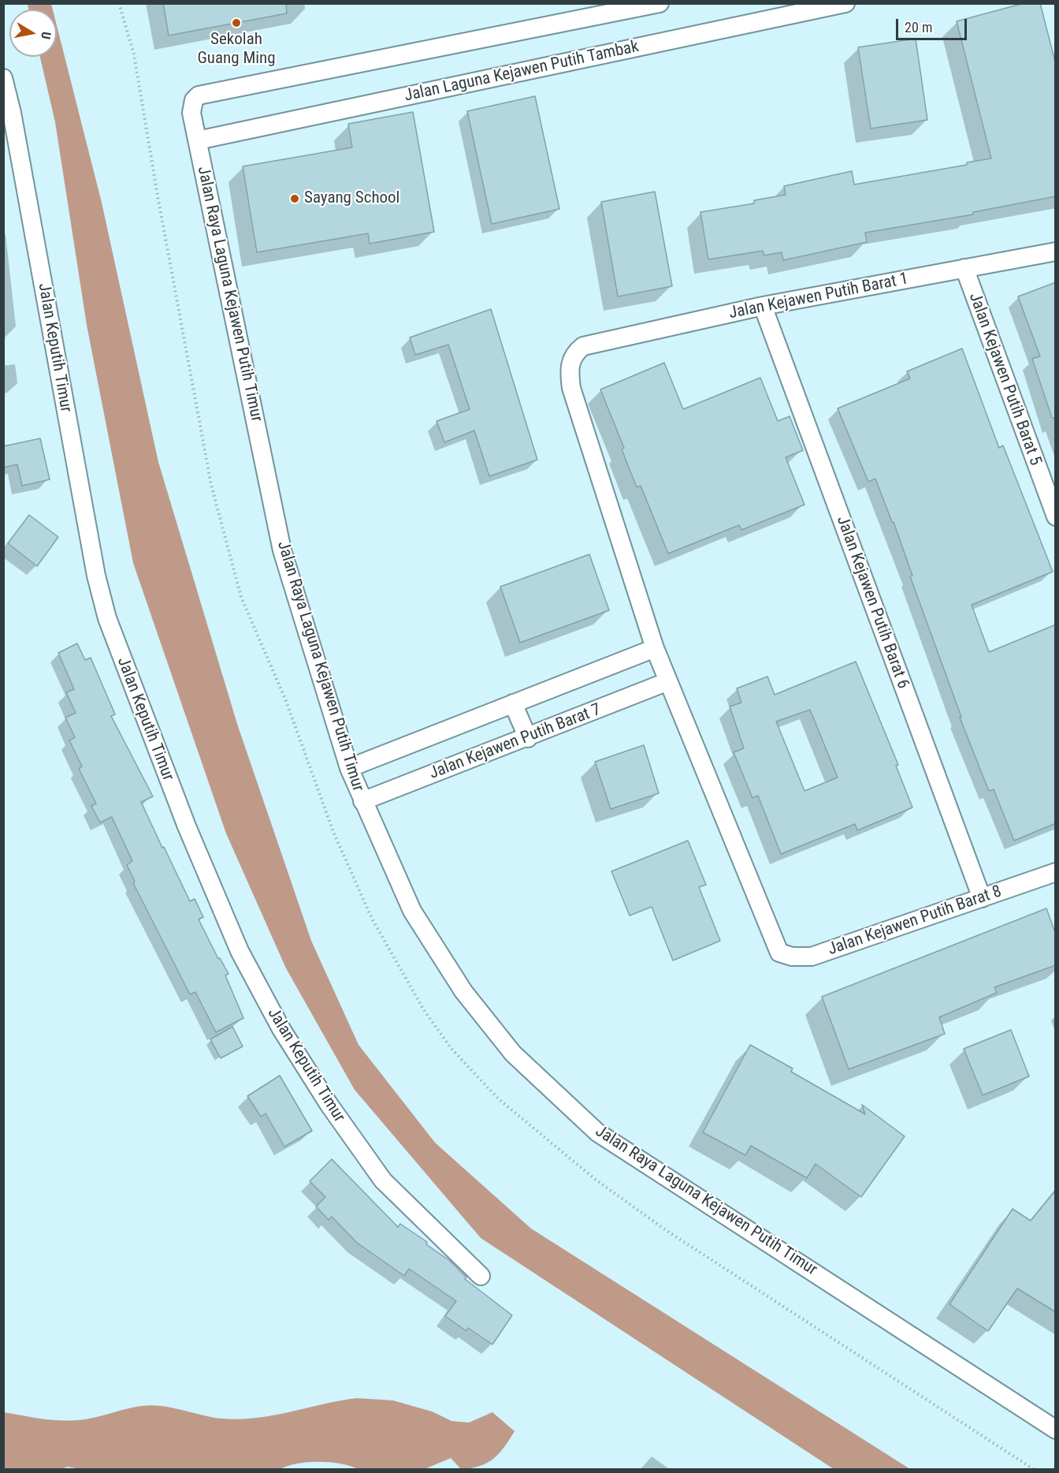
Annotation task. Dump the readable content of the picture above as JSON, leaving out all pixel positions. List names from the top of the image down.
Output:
{
  "streets": {
    "street": [
      "Jalan Laguna Kejawen Putih Tambak",
      "Jalan Raya Laguna Kejawen Putih Timur",
      "Jalan Kejawen Putih Barat 1",
      "Jalan Keputih Timur",
      "Jalan Kejawen Putih Barat 5",
      "Jalan Kejawen Putih Barat 6",
      "Jalan Kejawen Putih Barat 7",
      "Jalan Kejawen Putih Barat 8"
    ]
  },
  "crossings": [
    ["Jalan Laguna Kejawen Putih Tambak", "Jalan Raya Laguna Kejawen Putih Timur"],
    ["Jalan Raya Laguna Kejawen Putih Timur", "Jalan Kejawen Putih Barat 7"],
    ["Jalan Kejawen Putih Barat 1", "Jalan Kejawen Putih Barat 5"],
    ["Jalan Kejawen Putih Barat 1", "Jalan Kejawen Putih Barat 6"],
    ["Jalan Kejawen Putih Barat 6", "Jalan Kejawen Putih Barat 8"],
    ["Jalan Kejawen Putih Barat 7", "Jalan Kejawen Putih Barat 8"]
  ],
  "places": ["Sekolah Guang Ming", "Sayang School"],
  "scale_bar": "20 m",
  "north": "right"
}
